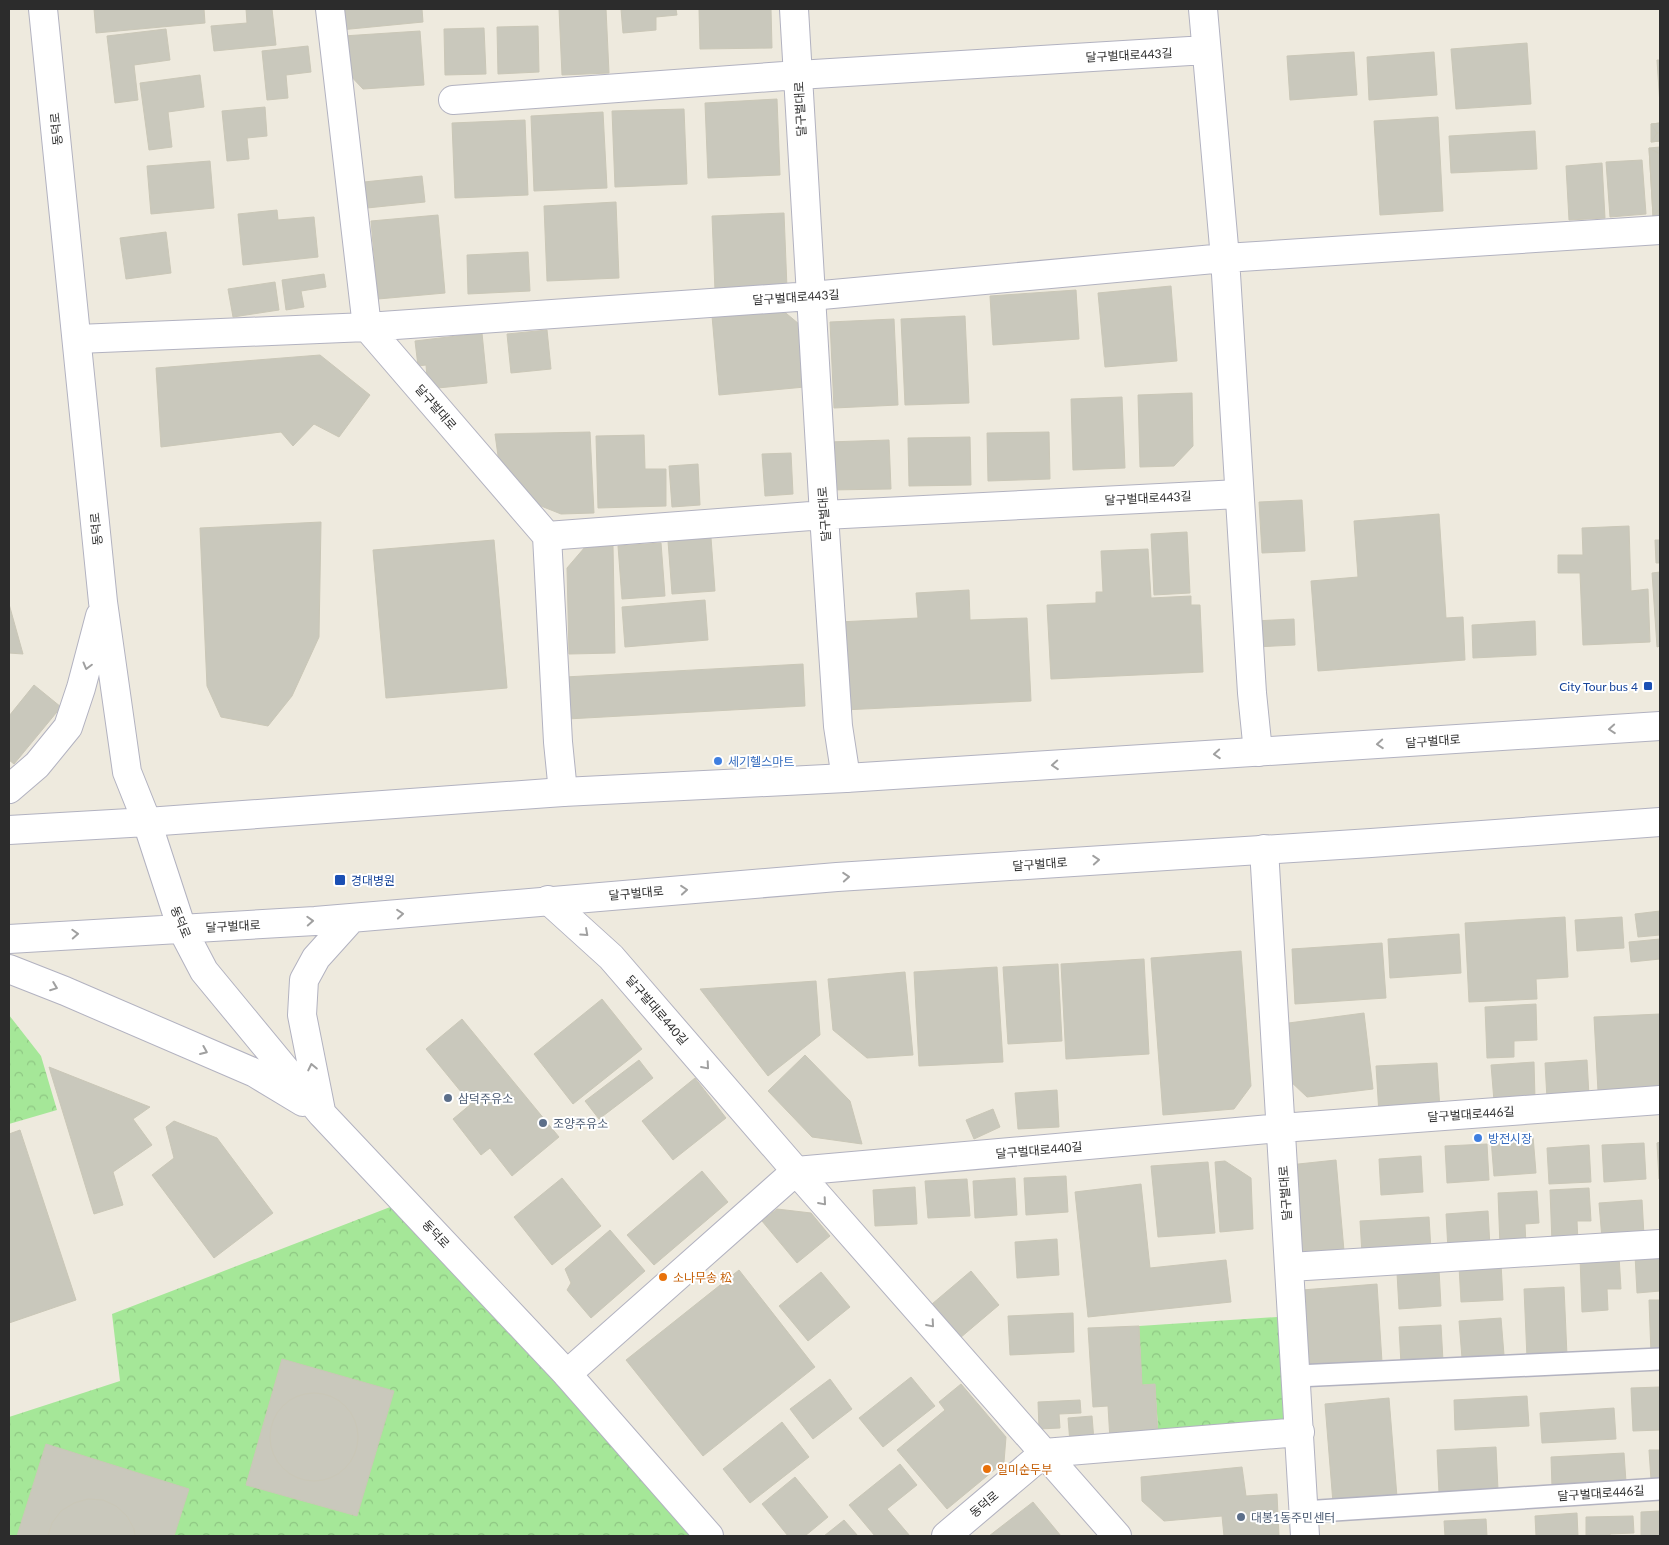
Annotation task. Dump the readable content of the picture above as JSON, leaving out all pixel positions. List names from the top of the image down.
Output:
{
  "streets": {
    "street": [
      "달구벌대로443길",
      "달구벌대로",
      "동덕로",
      "달구벌대로440길",
      "달구벌대로446길"
    ]
  },
  "crossings": [
    ["달구벌대로443길", "달구벌대로"],
    ["달구벌대로", "동덕로"],
    ["달구벌대로", "달구벌대로440길"],
    ["달구벌대로", "달구벌대로446길"],
    ["동덕로", "달구벌대로440길"],
    ["달구벌대로440길", "달구벌대로446길"]
  ],
  "one_way": ["달구벌대로440길"],
  "places": {
    "transit": ["City Tour bus 4", "경대병원"],
    "other": [
      "세기헬스마트",
      "삼덕주유소",
      "조양주유소",
      "방전시장",
      "소나무송 松",
      "일미순두부",
      "대봉1동주민센터"
    ]
  }
}
